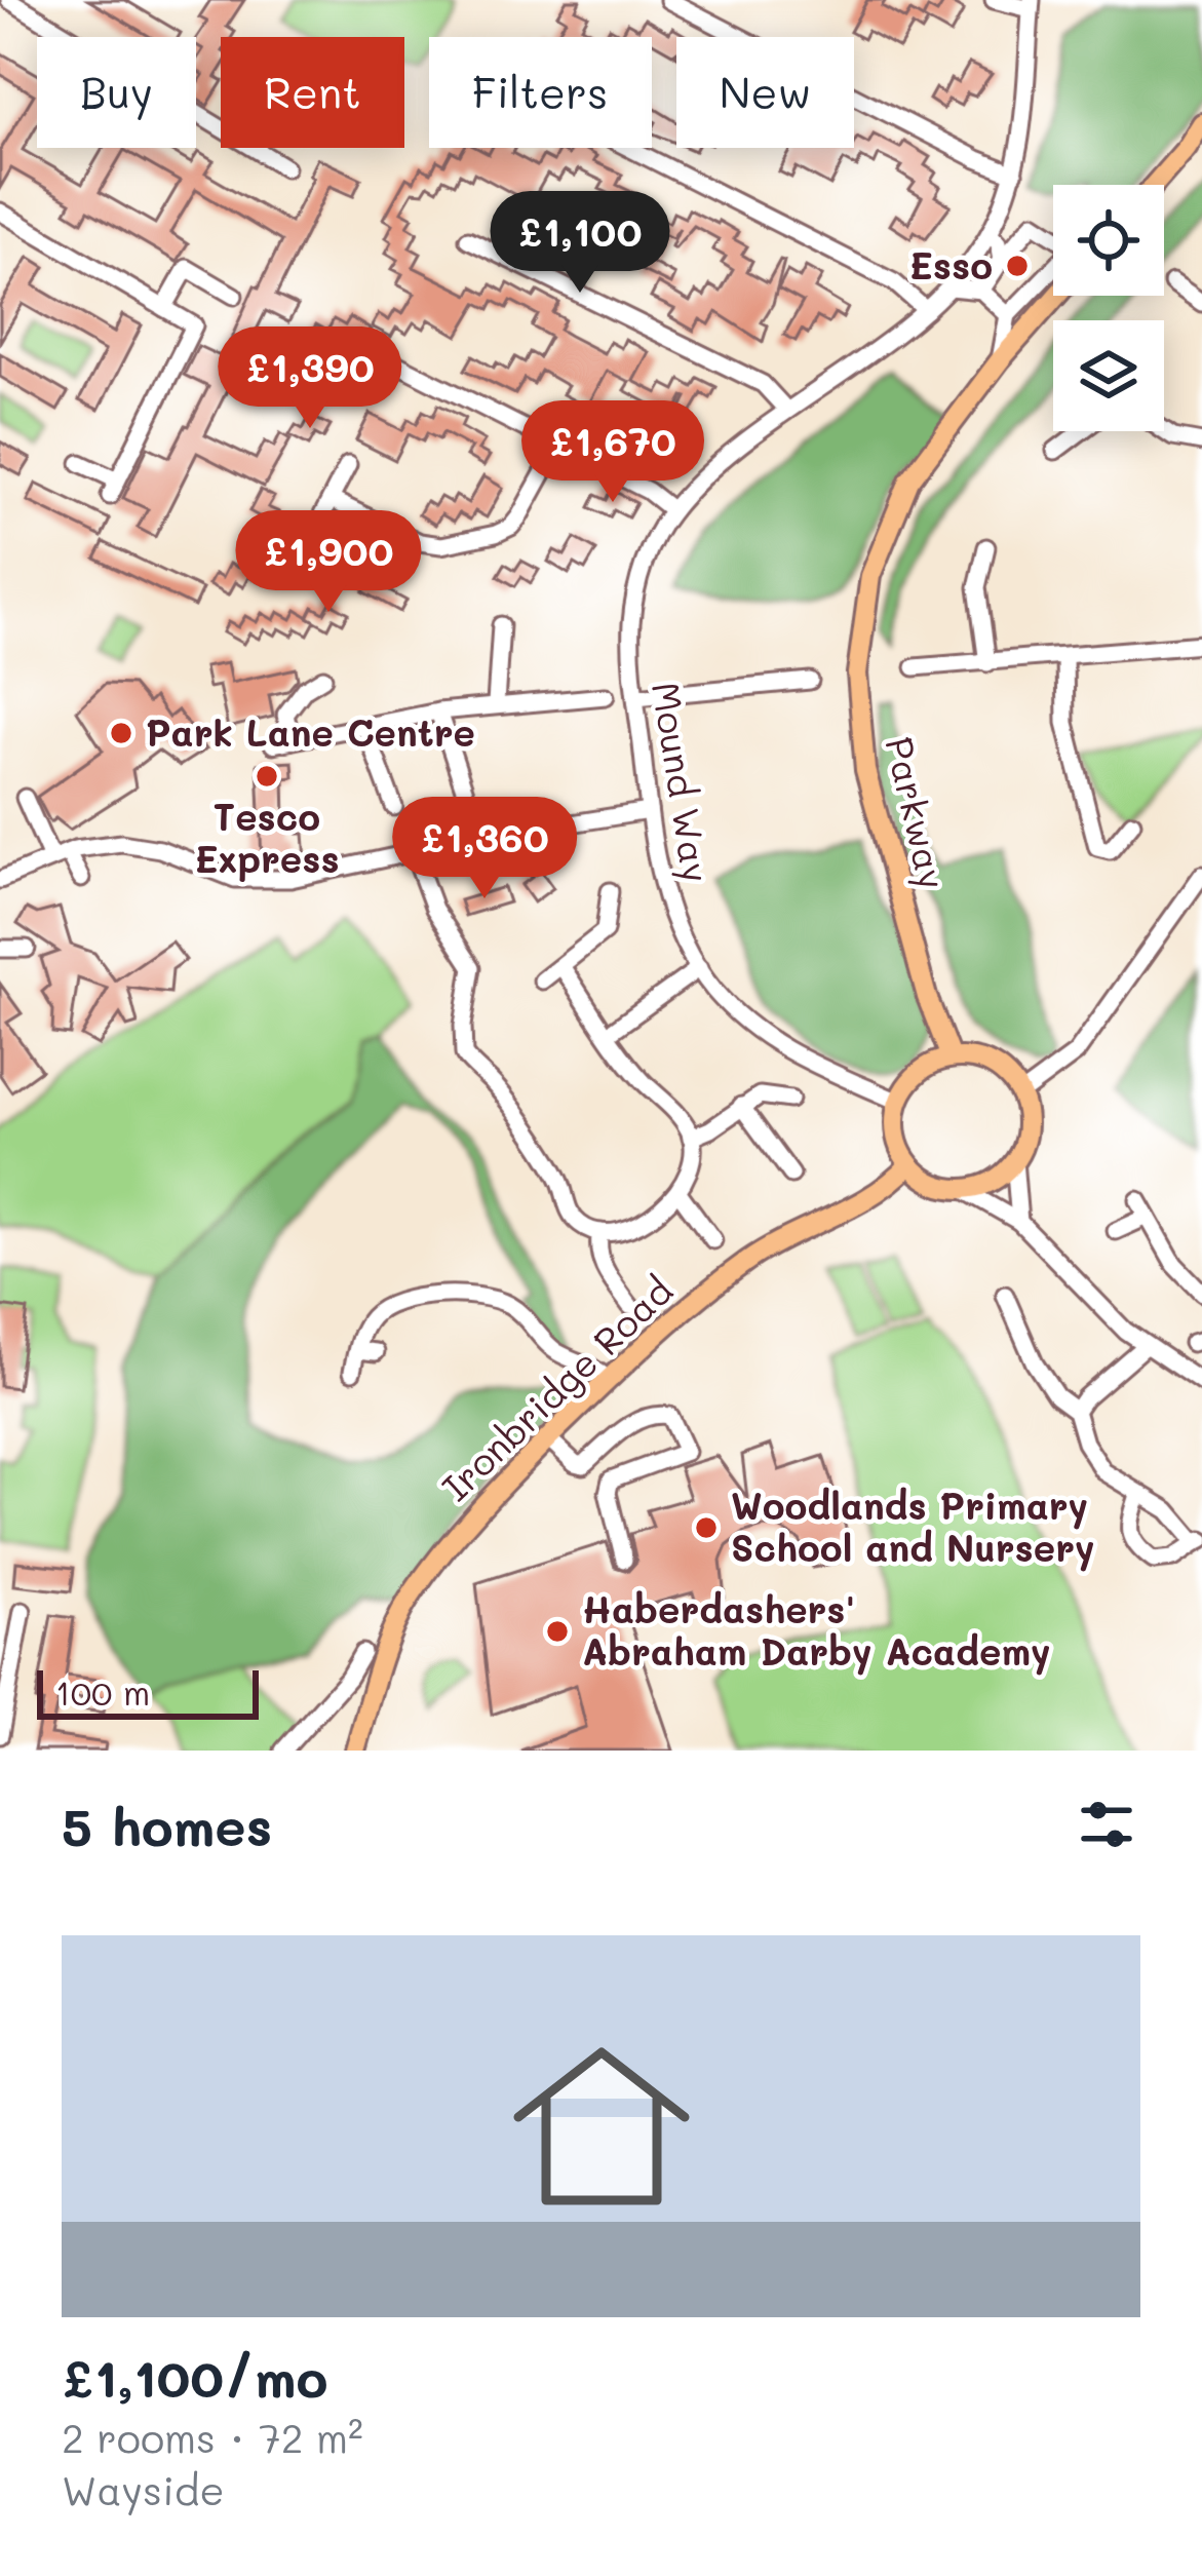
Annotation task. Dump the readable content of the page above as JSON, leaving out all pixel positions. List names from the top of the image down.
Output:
{
  "streets": {
    "main road": ["Parkway", "Ironbridge Road"],
    "street": ["Mound Way"]
  },
  "crossings": [
    ["Mound Way", "Parkway"],
    ["Mound Way", "Ironbridge Road"],
    ["Parkway", "Ironbridge Road"]
  ],
  "places": [
    "Esso",
    "Park Lane Centre",
    "Tesco Express",
    "Woodlands Primary School and Nursery",
    "Haberdashers' Abraham Darby Academy"
  ],
  "scale_bar": "100 m",
  "page": {
    "chip": [
      "Buy",
      "Rent",
      "Filters",
      "New"
    ],
    "price": [
      "£1,100",
      "£1,390",
      "£1,670",
      "£1,900",
      "£1,360"
    ],
    "scale": "100 m",
    "heading": "5 homes",
    "list": [
      {
        "name": "£1,100/mo",
        "note": "2 rooms · 72 m² · Wayside"
      }
    ]
  }
}
